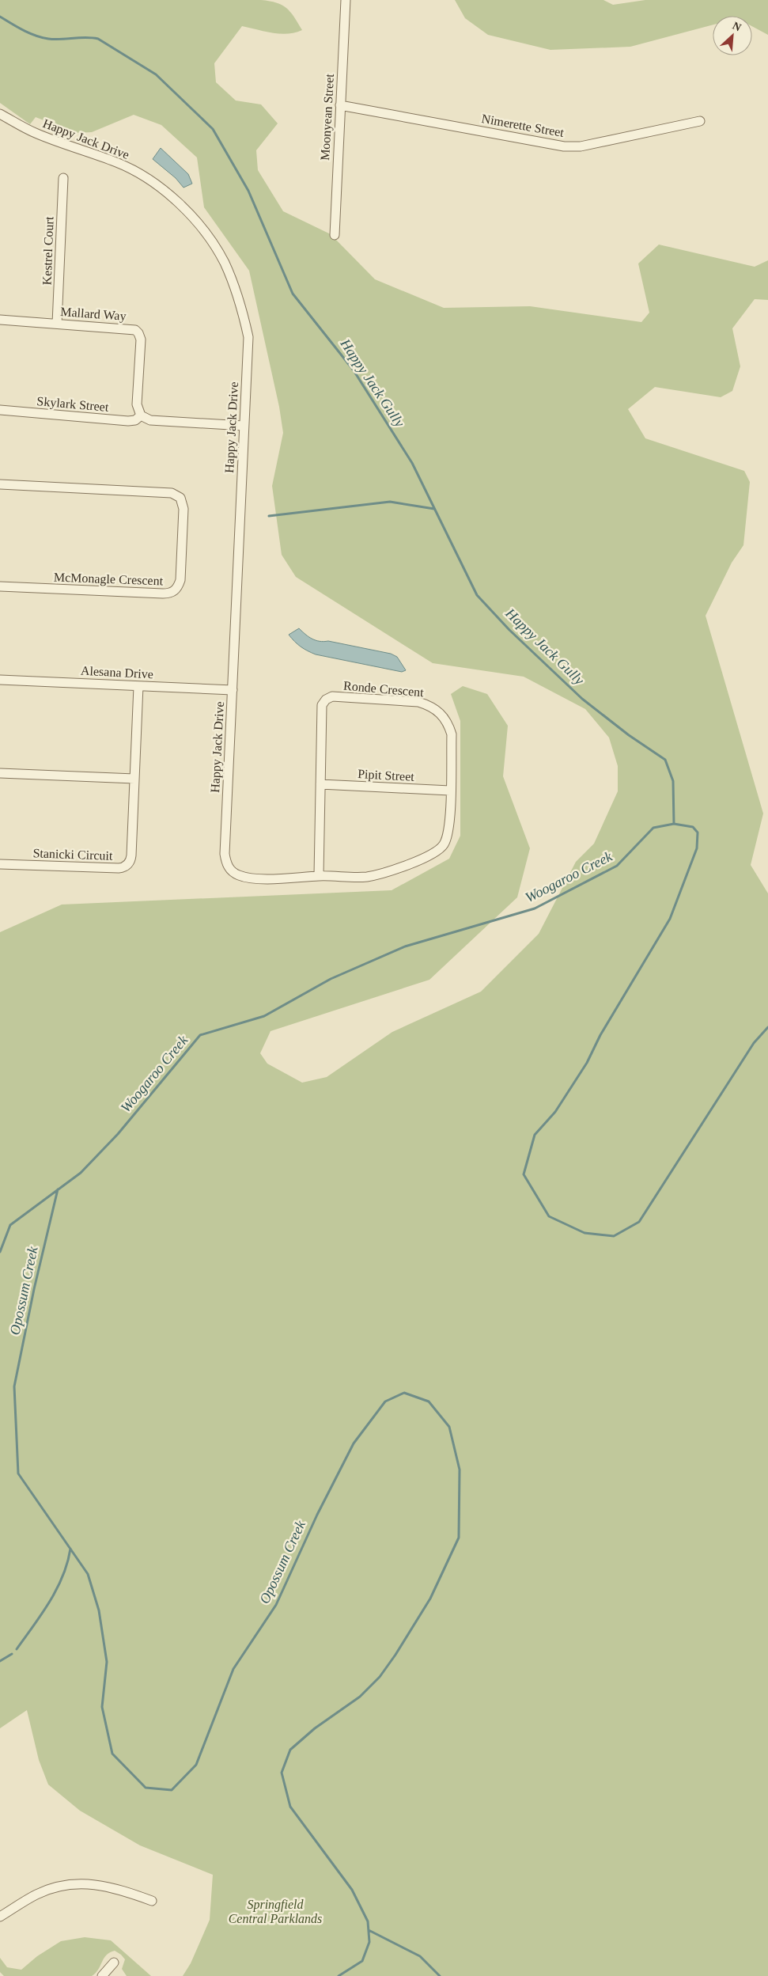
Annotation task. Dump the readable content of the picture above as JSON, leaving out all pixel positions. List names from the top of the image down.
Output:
{
  "streets": {
    "street": [
      "Moonyean Street",
      "Nimerette Street",
      "Happy Jack Drive",
      "Kestrel Court",
      "Mallard Way",
      "Skylark Street",
      "McMonagle Crescent",
      "Alesana Drive",
      "Ronde Crescent",
      "Pipit Street",
      "Stanicki Circuit"
    ]
  },
  "crossings": [
    ["Moonyean Street", "Nimerette Street"],
    ["Happy Jack Drive", "Alesana Drive"],
    ["Happy Jack Drive", "Ronde Crescent"],
    ["Kestrel Court", "Mallard Way"],
    ["Mallard Way", "Skylark Street"],
    ["Alesana Drive", "Stanicki Circuit"],
    ["Ronde Crescent", "Pipit Street"]
  ],
  "water": ["Happy Jack Gully", "Woogaroo Creek", "Opossum Creek"],
  "parks": ["Springfield Central Parklands"],
  "north": "top right"
}
